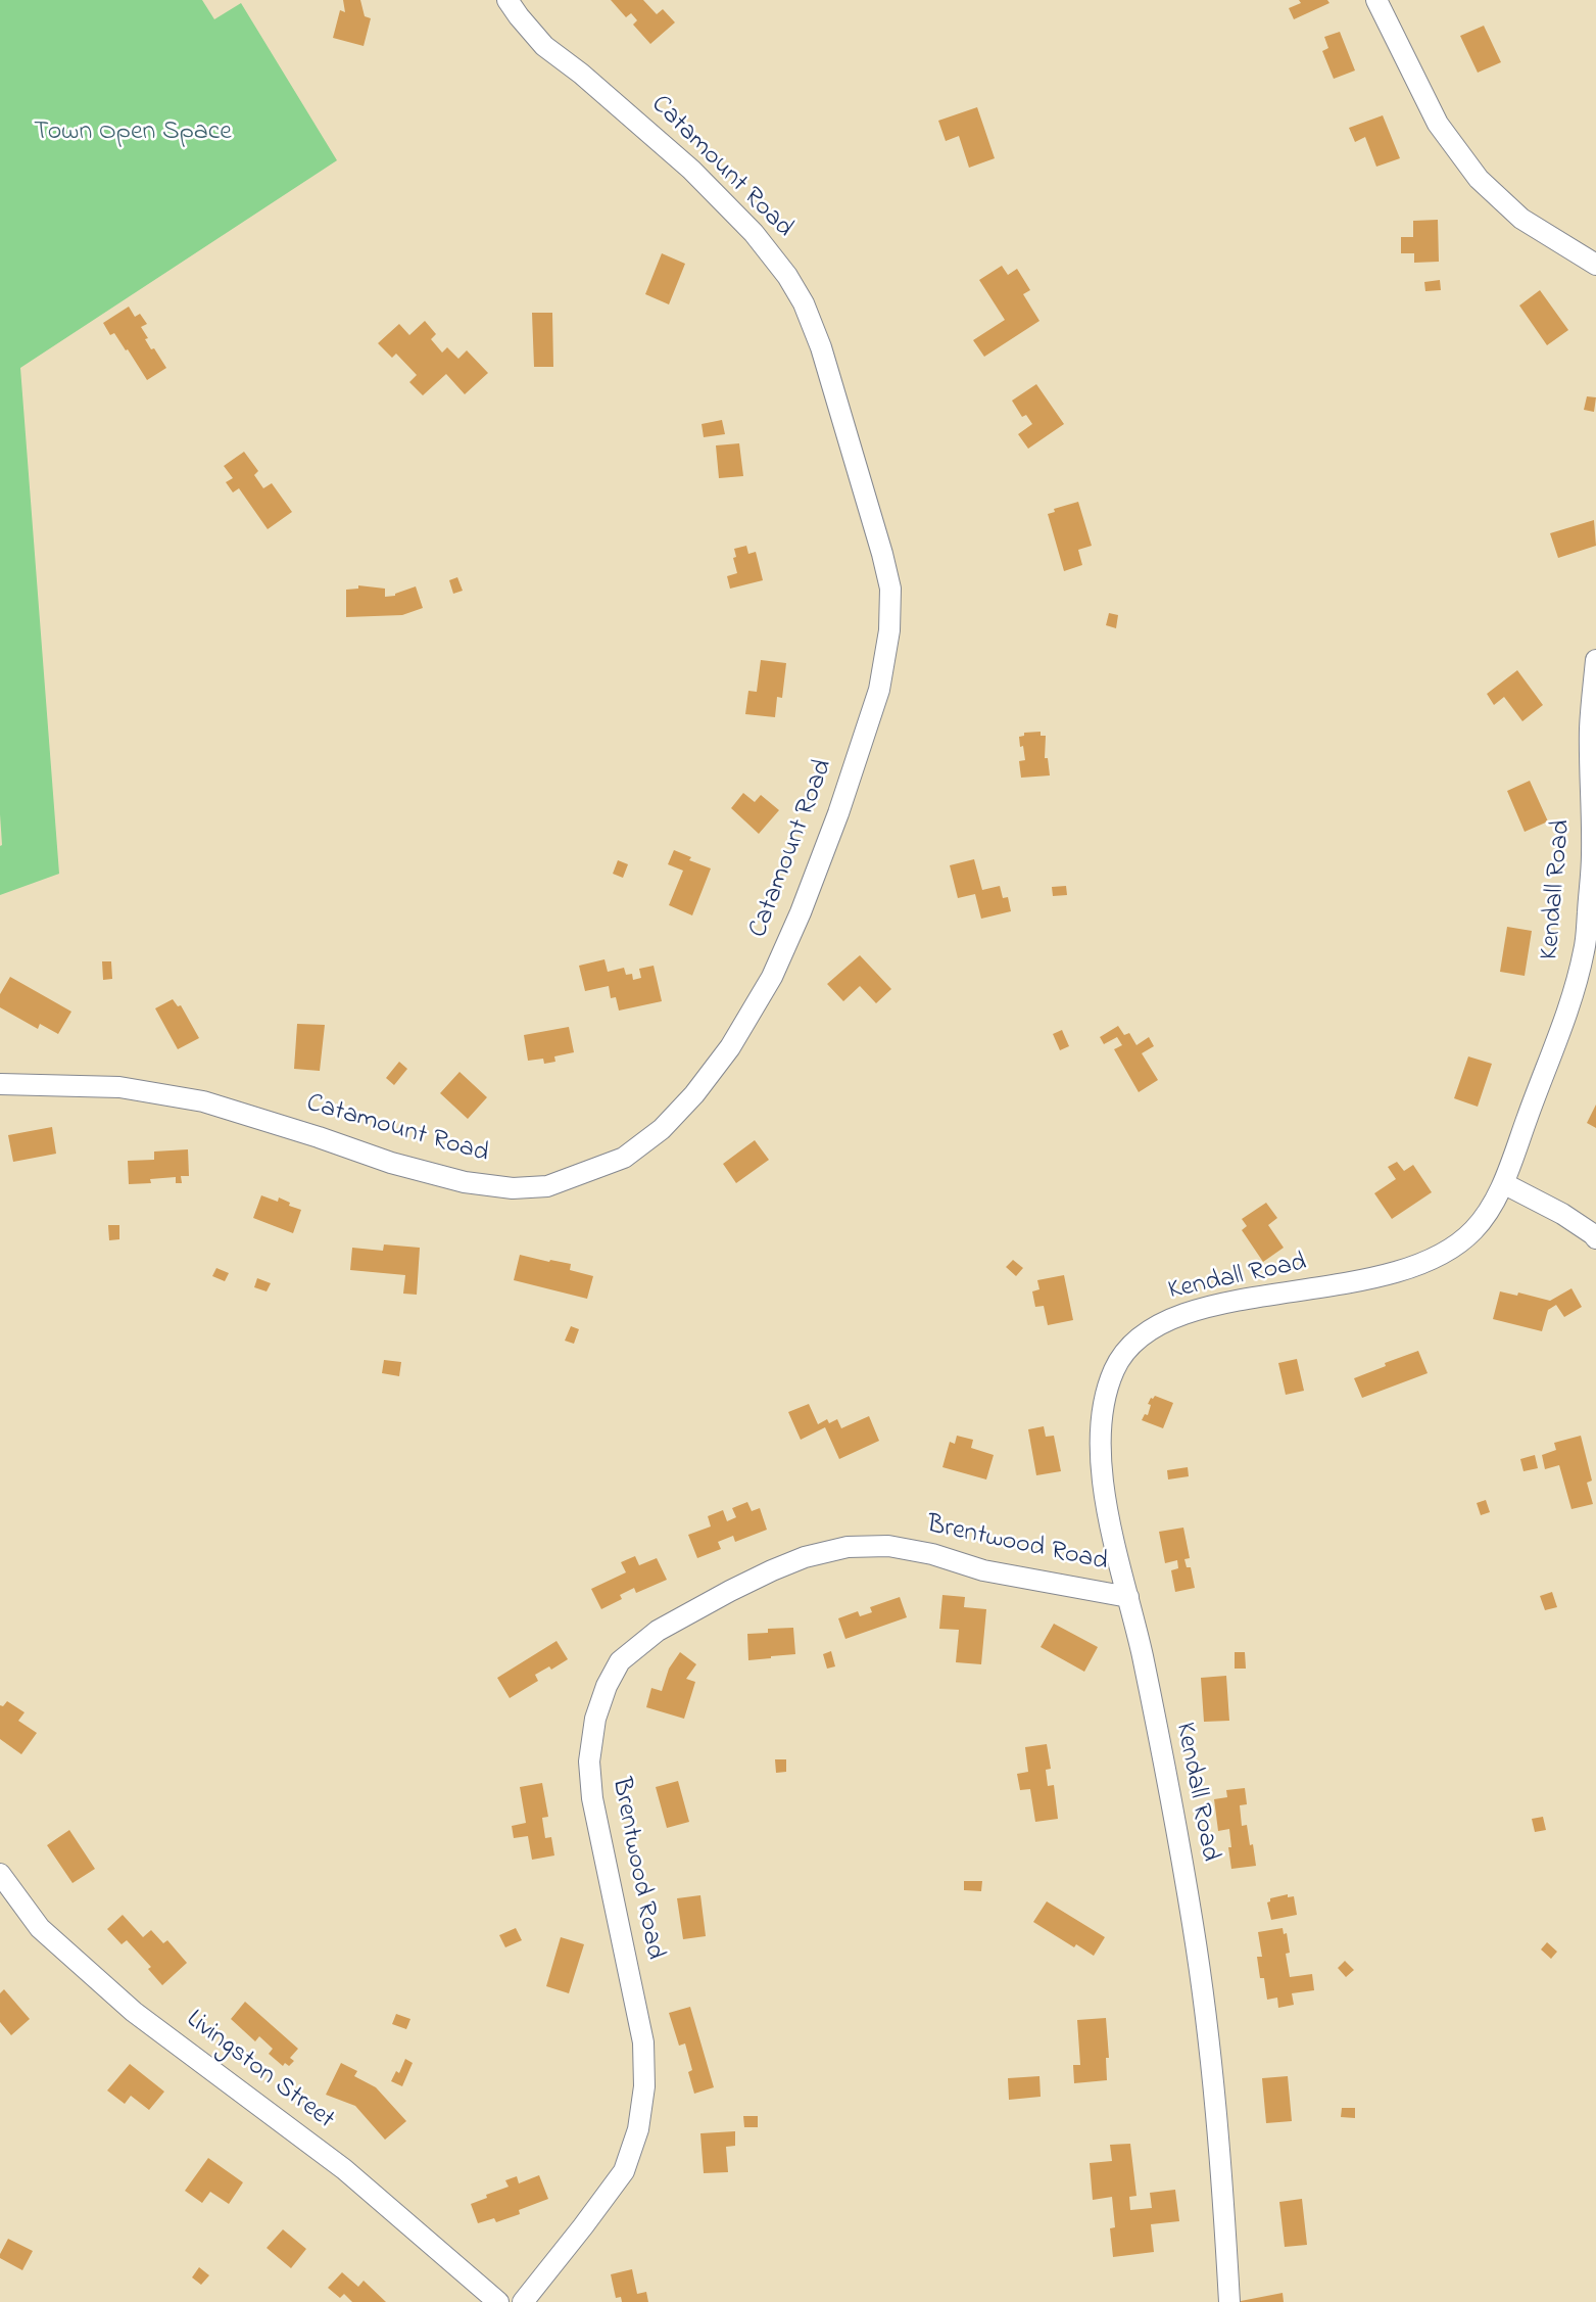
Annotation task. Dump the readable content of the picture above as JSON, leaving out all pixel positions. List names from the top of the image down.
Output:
{
  "streets": {
    "street": [
      "Catamount Road",
      "Kendall Road",
      "Brentwood Road",
      "Livingston Street"
    ]
  },
  "crossings": [
    ["Kendall Road", "Brentwood Road"]
  ],
  "parks": ["Town Open Space"]
}
